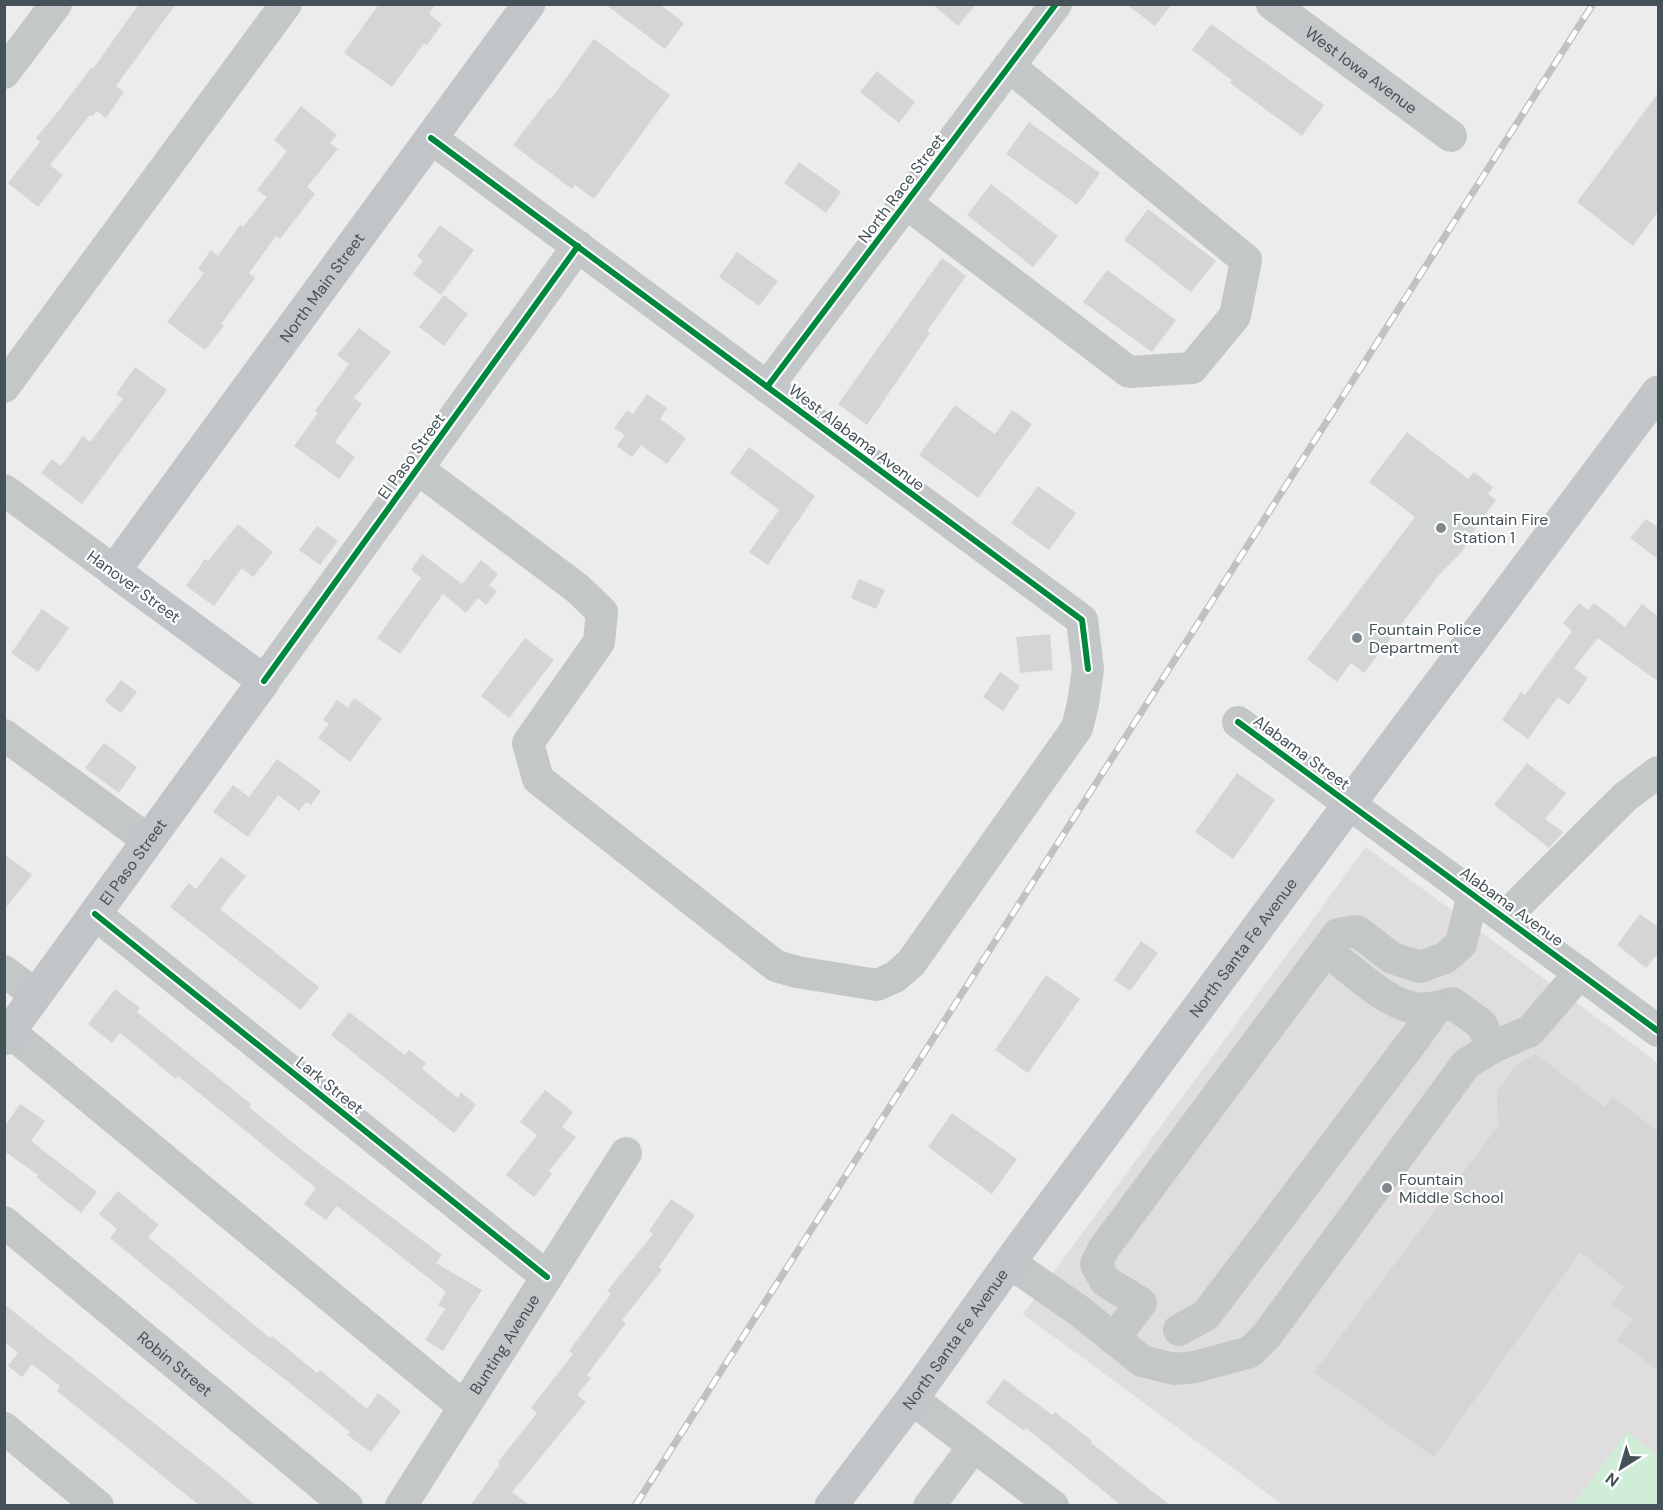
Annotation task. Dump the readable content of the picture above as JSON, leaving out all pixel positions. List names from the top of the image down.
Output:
{
  "streets": {
    "main road": [
      "North Main Street",
      "El Paso Street",
      "Hanover Street",
      "North Santa Fe Avenue"
    ],
    "street": [
      "West Iowa Avenue",
      "North Race Street",
      "West Alabama Avenue",
      "Alabama Street",
      "Alabama Avenue",
      "Lark Street",
      "Bunting Avenue",
      "Robin Street"
    ]
  },
  "crossings": [
    ["North Race Street", "West Alabama Avenue"],
    ["North Main Street", "West Alabama Avenue"],
    ["North Main Street", "Hanover Street"],
    ["West Alabama Avenue", "El Paso Street"],
    ["El Paso Street", "Hanover Street"],
    ["El Paso Street", "Lark Street"],
    ["Alabama Street", "Alabama Avenue"],
    ["Alabama Street", "North Santa Fe Avenue"],
    ["Alabama Avenue", "North Santa Fe Avenue"],
    ["Lark Street", "Bunting Avenue"]
  ],
  "places": ["Fountain Fire Station 1", "Fountain Police Department", "Fountain Middle School"],
  "north": "bottom left"
}
